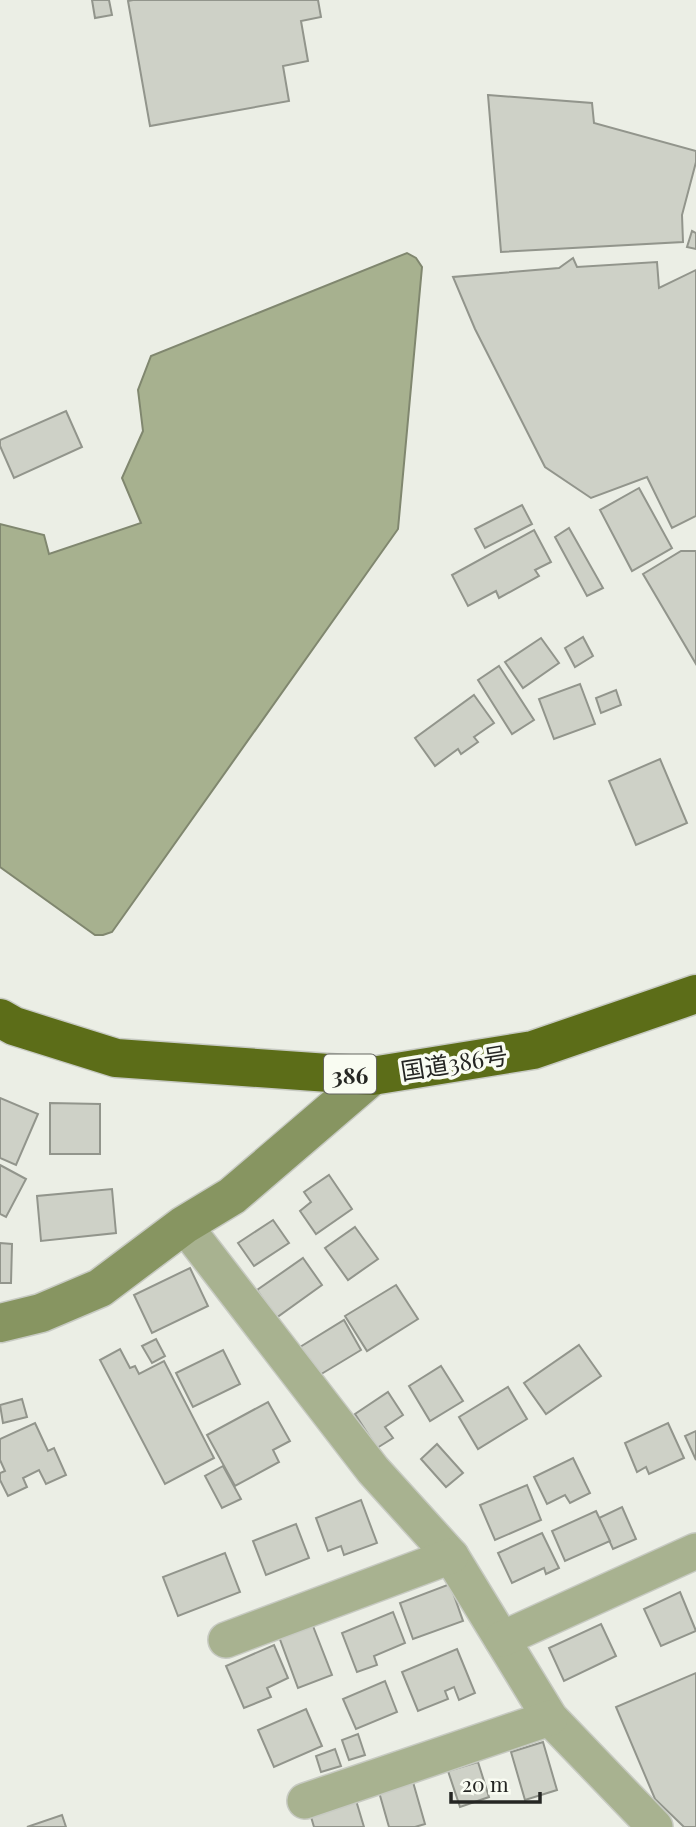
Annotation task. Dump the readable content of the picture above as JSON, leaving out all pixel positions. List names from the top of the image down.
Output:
{
  "streets": {
    "highway": ["国道386号", "386"]
  },
  "scale_bar": "20 m"
}
